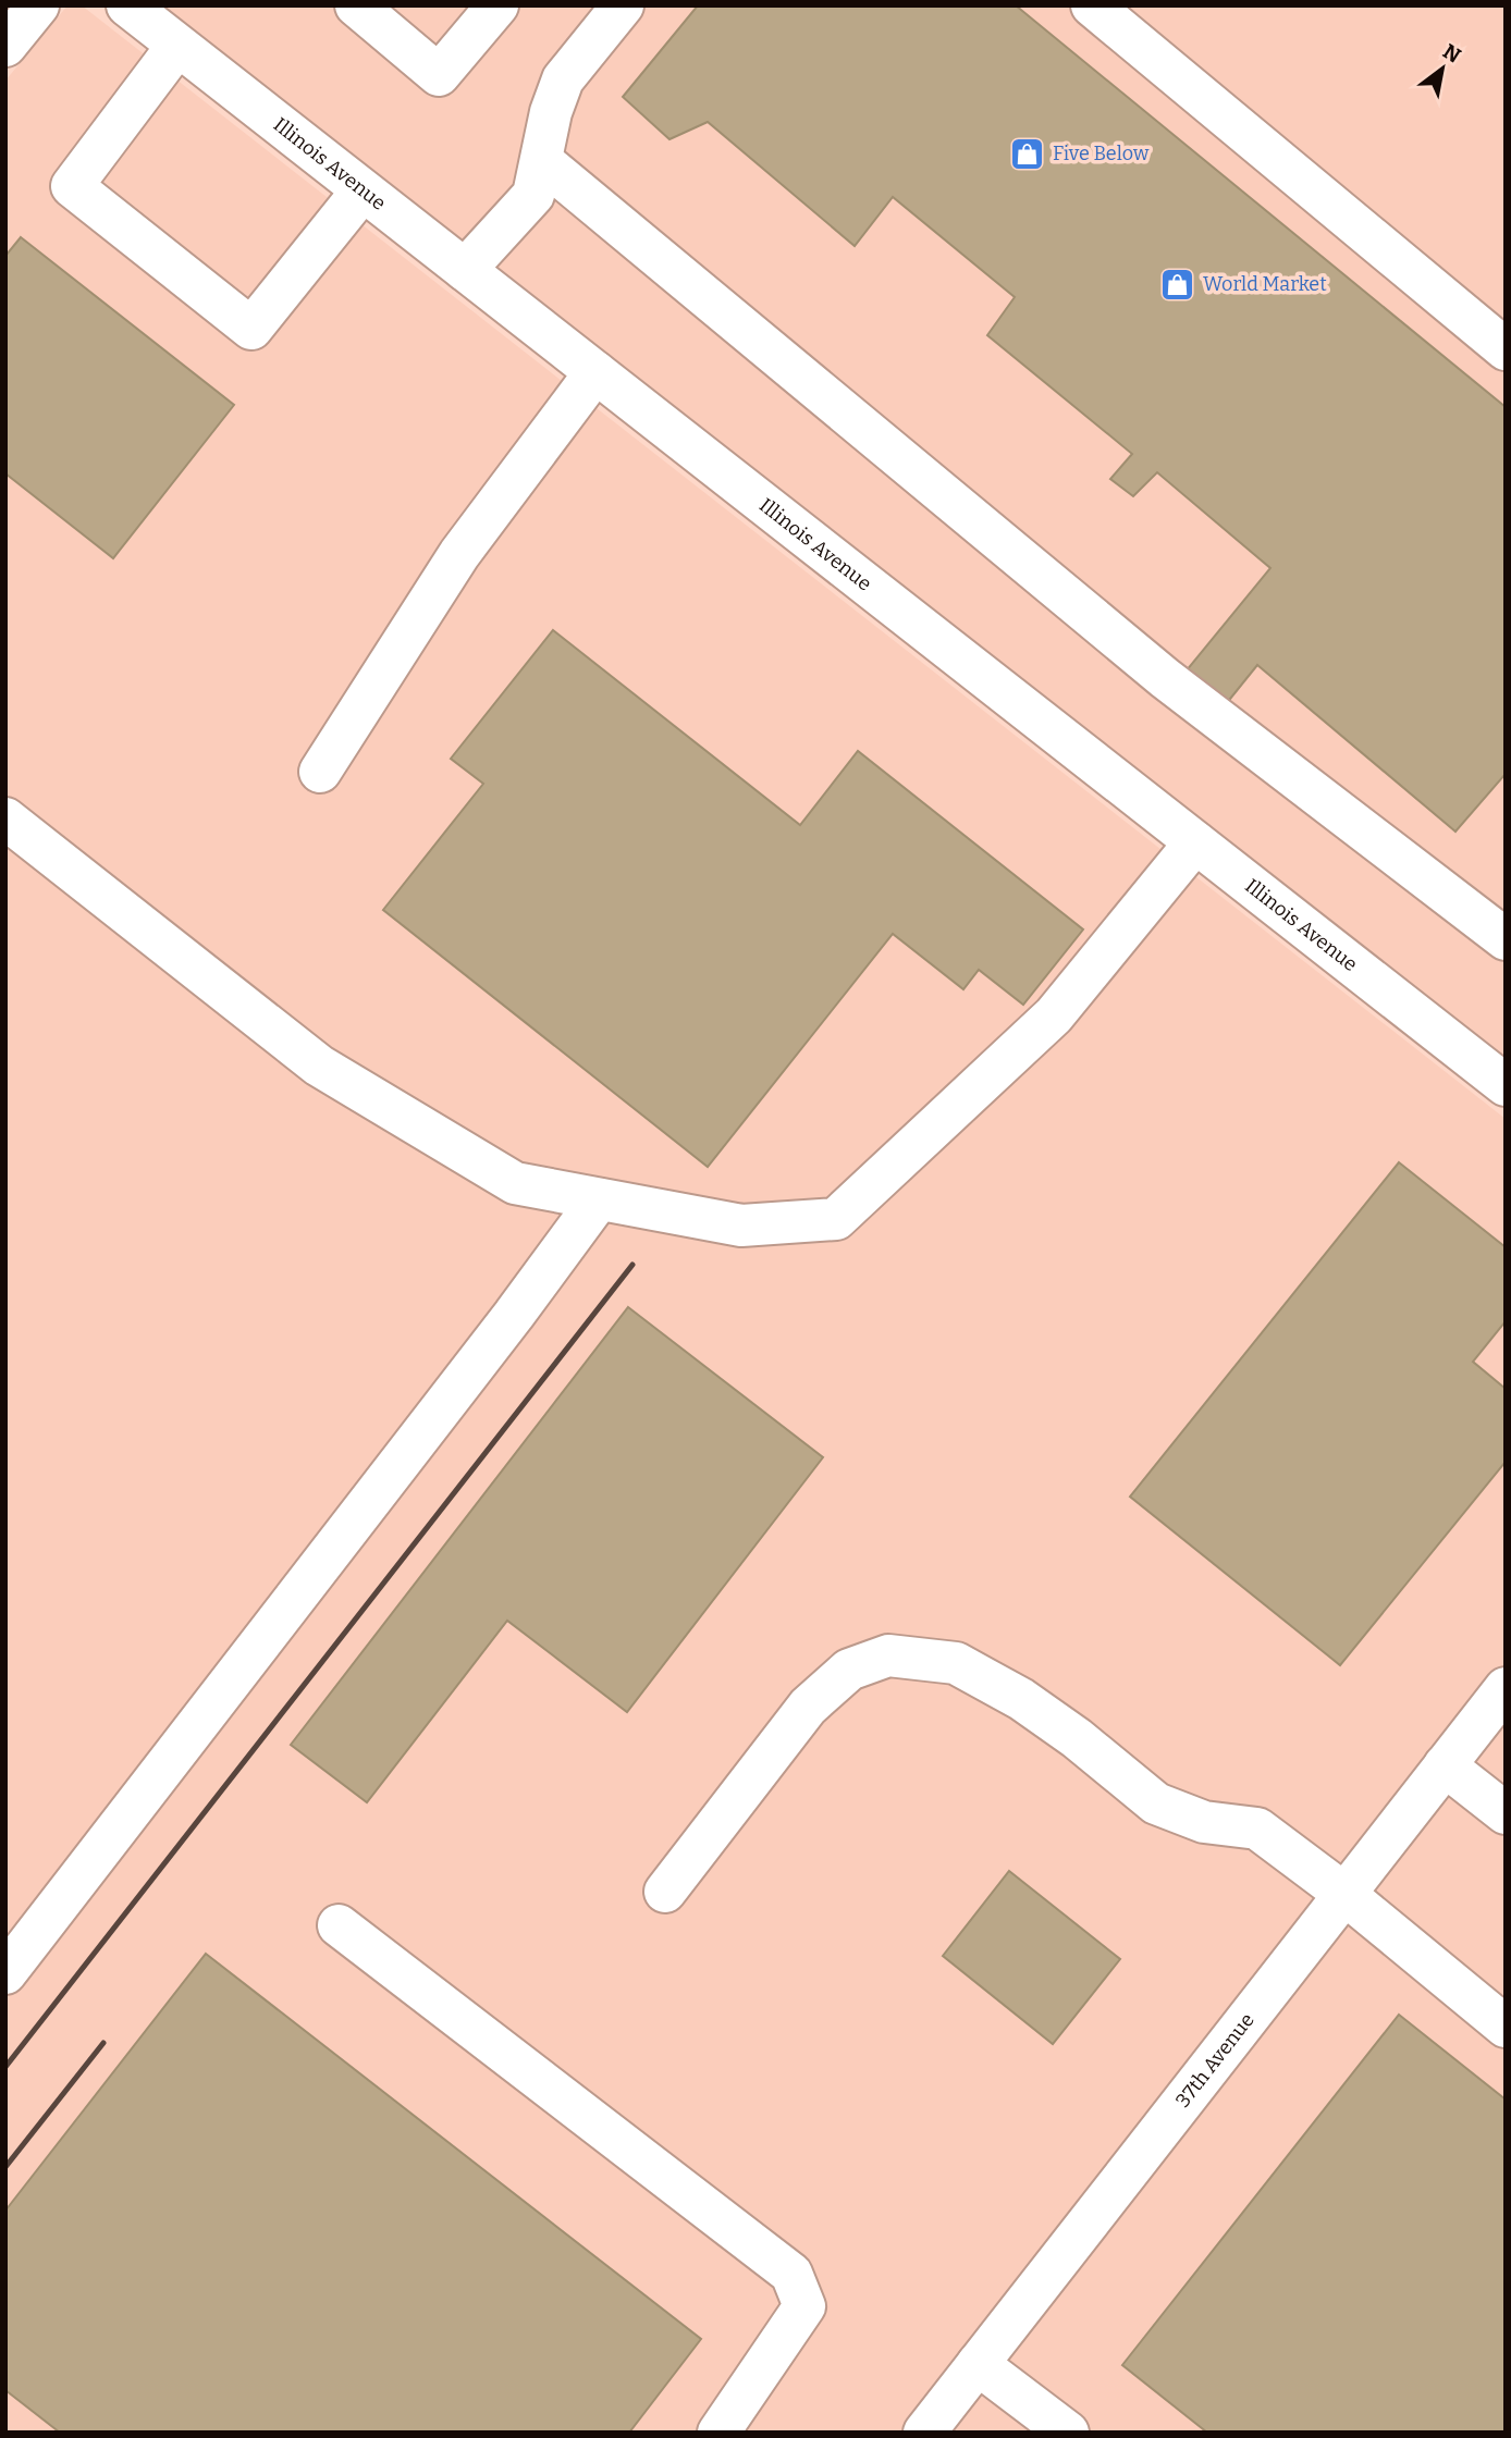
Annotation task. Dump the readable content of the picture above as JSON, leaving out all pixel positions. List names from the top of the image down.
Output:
{
  "streets": {
    "street": ["Illinois Avenue", "37th Avenue"]
  },
  "places": {
    "shop": ["Five Below", "World Market"]
  },
  "north": "top right"
}
